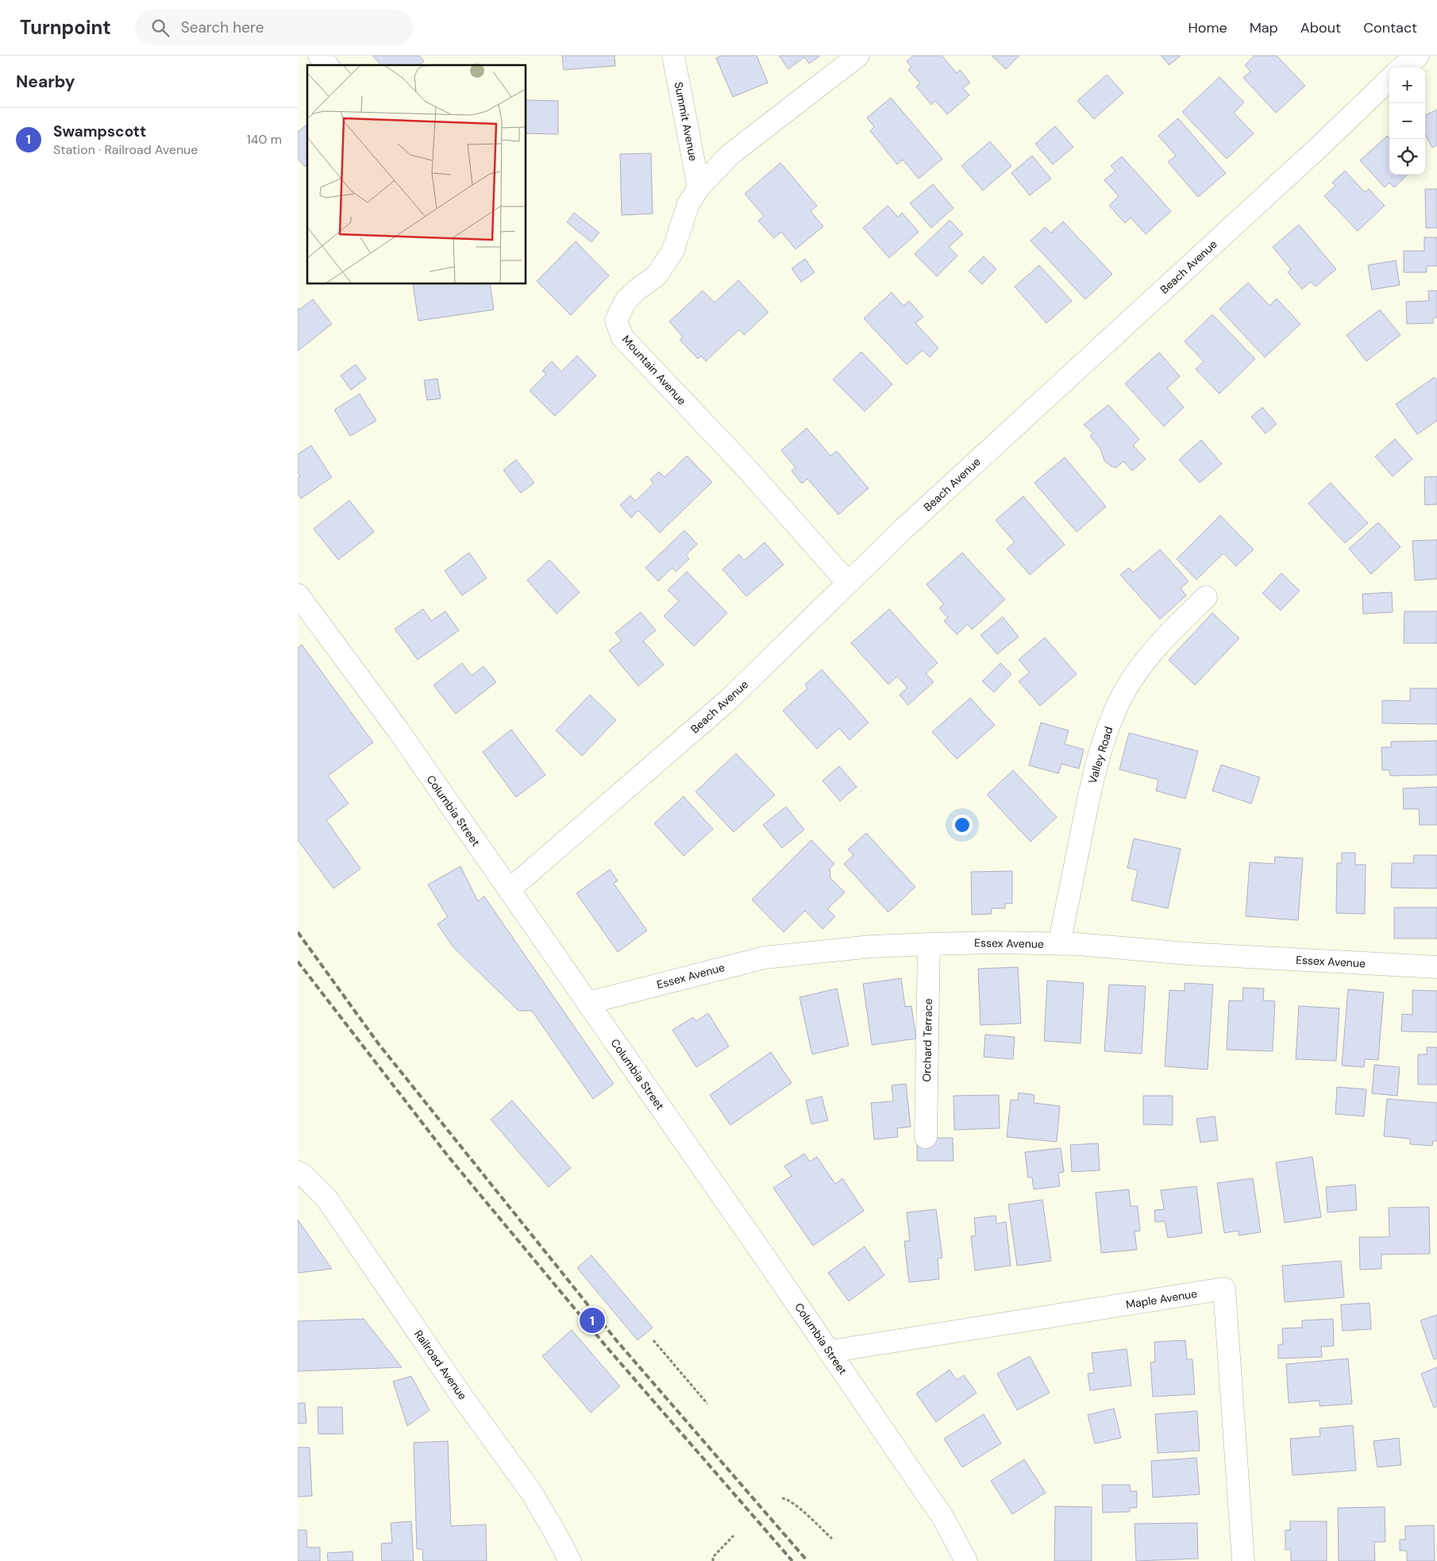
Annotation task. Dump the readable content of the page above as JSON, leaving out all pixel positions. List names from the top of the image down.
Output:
{
  "streets": {
    "street": [
      "Summit Avenue",
      "Beach Avenue",
      "Mountain Avenue",
      "Valley Road",
      "Columbia Street",
      "Essex Avenue",
      "Orchard Terrace",
      "Maple Avenue",
      "Railroad Avenue"
    ]
  },
  "crossings": [
    ["Summit Avenue", "Mountain Avenue"],
    ["Beach Avenue", "Mountain Avenue"],
    ["Beach Avenue", "Columbia Street"],
    ["Valley Road", "Essex Avenue"],
    ["Columbia Street", "Essex Avenue"],
    ["Columbia Street", "Maple Avenue"],
    ["Essex Avenue", "Orchard Terrace"]
  ],
  "page": {
    "header": "Turnpoint",
    "search": "Search here",
    "nav": [
      "Home",
      "Map",
      "About",
      "Contact"
    ],
    "heading": "Nearby",
    "map_buttons": ["+", "−"],
    "list": [
      {
        "mark": "1",
        "name": "Swampscott",
        "note": "Station · Railroad Avenue",
        "value": "140 m"
      }
    ],
    "pins": "1"
  }
}
